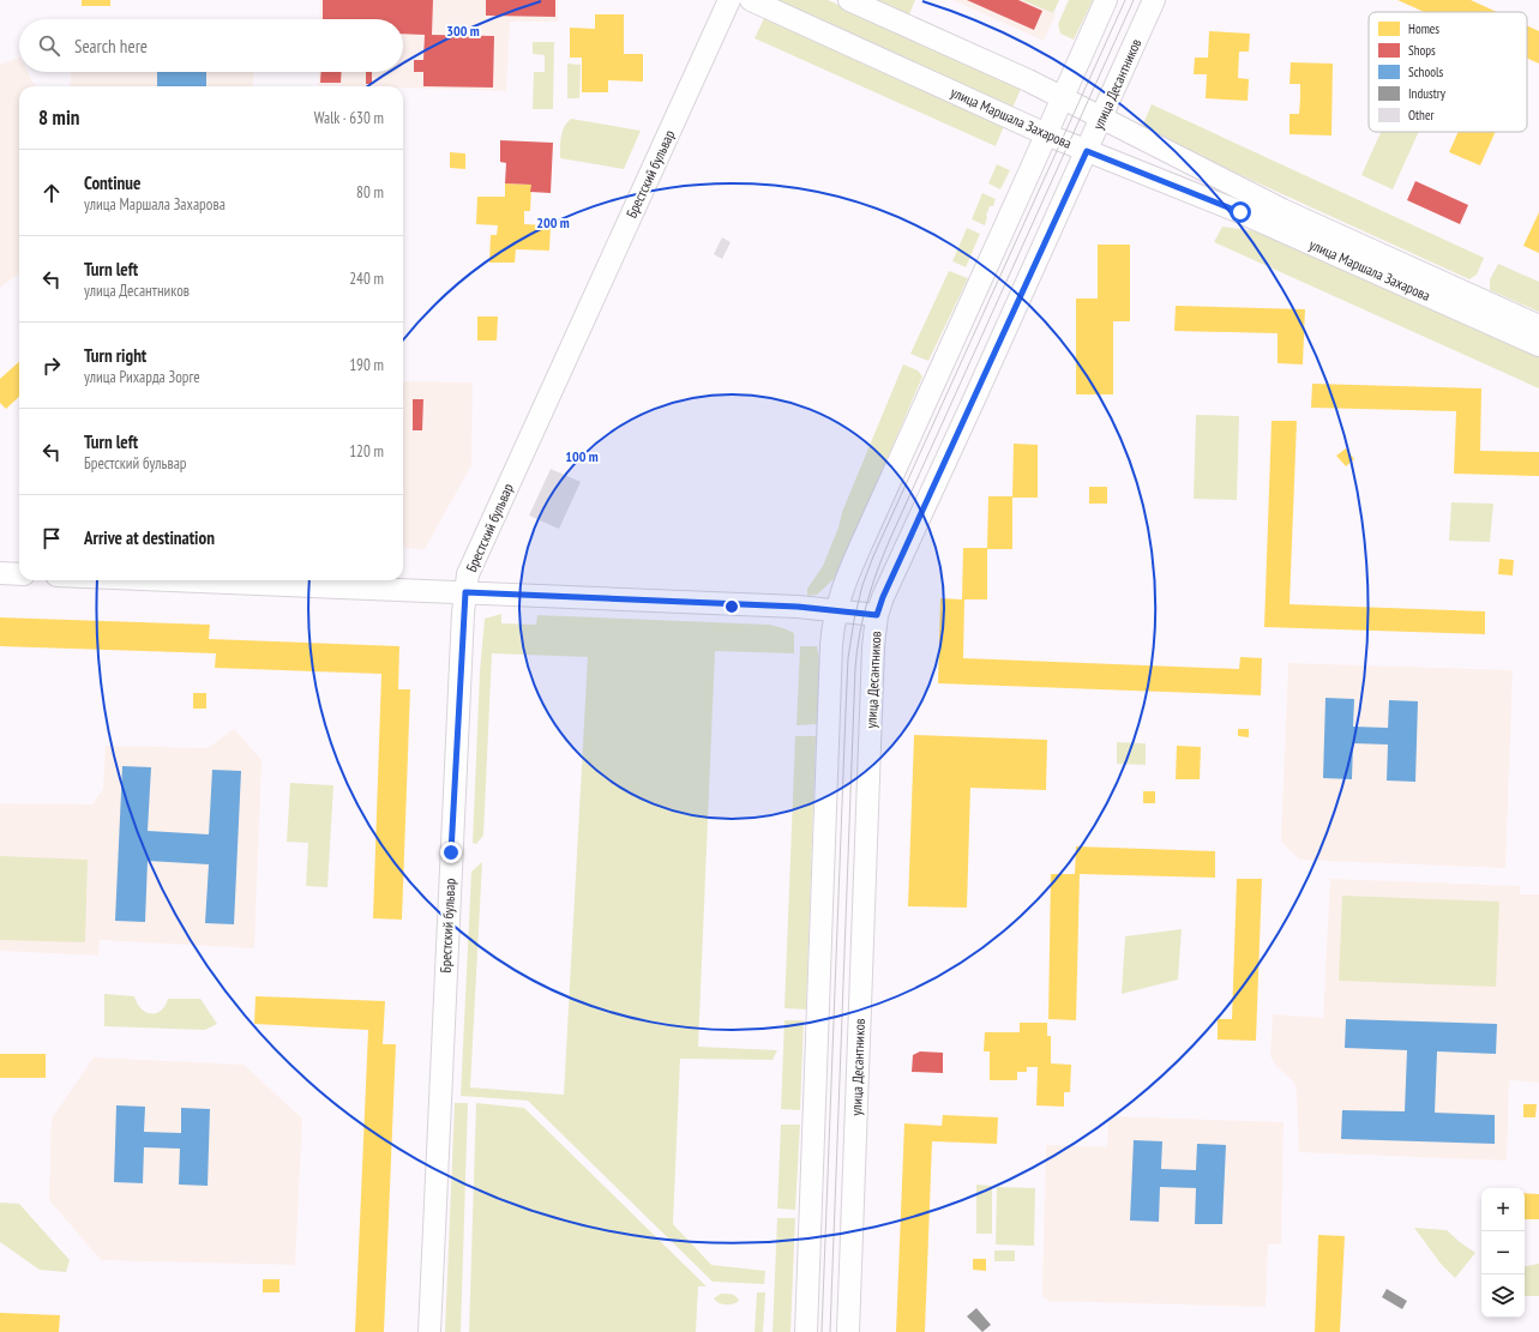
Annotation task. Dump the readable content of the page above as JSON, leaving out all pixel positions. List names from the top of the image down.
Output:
{
  "streets": {
    "street": ["улица Десантников", "улица Маршала Захарова", "Брестский бульвар"]
  },
  "crossings": [
    ["улица Десантников", "улица Маршала Захарова"]
  ],
  "legend": [
    "Homes",
    "Shops",
    "Schools",
    "Industry",
    "Other"
  ],
  "page": {
    "search": "Search here",
    "heading": ["8 min", "Walk · 630 m"],
    "list": [
      ["Continue", "улица Маршала Захарова", "80 m"],
      ["Turn left", "улица Десантников", "240 m"],
      ["Turn right", "улица Рихарда Зорге", "190 m"],
      ["Turn left", "Брестский бульвар", "120 m"],
      "Arrive at destination"
    ],
    "map_buttons": ["+", "−"]
  },
  "rings": ["300 m", "200 m", "100 m"]
}
